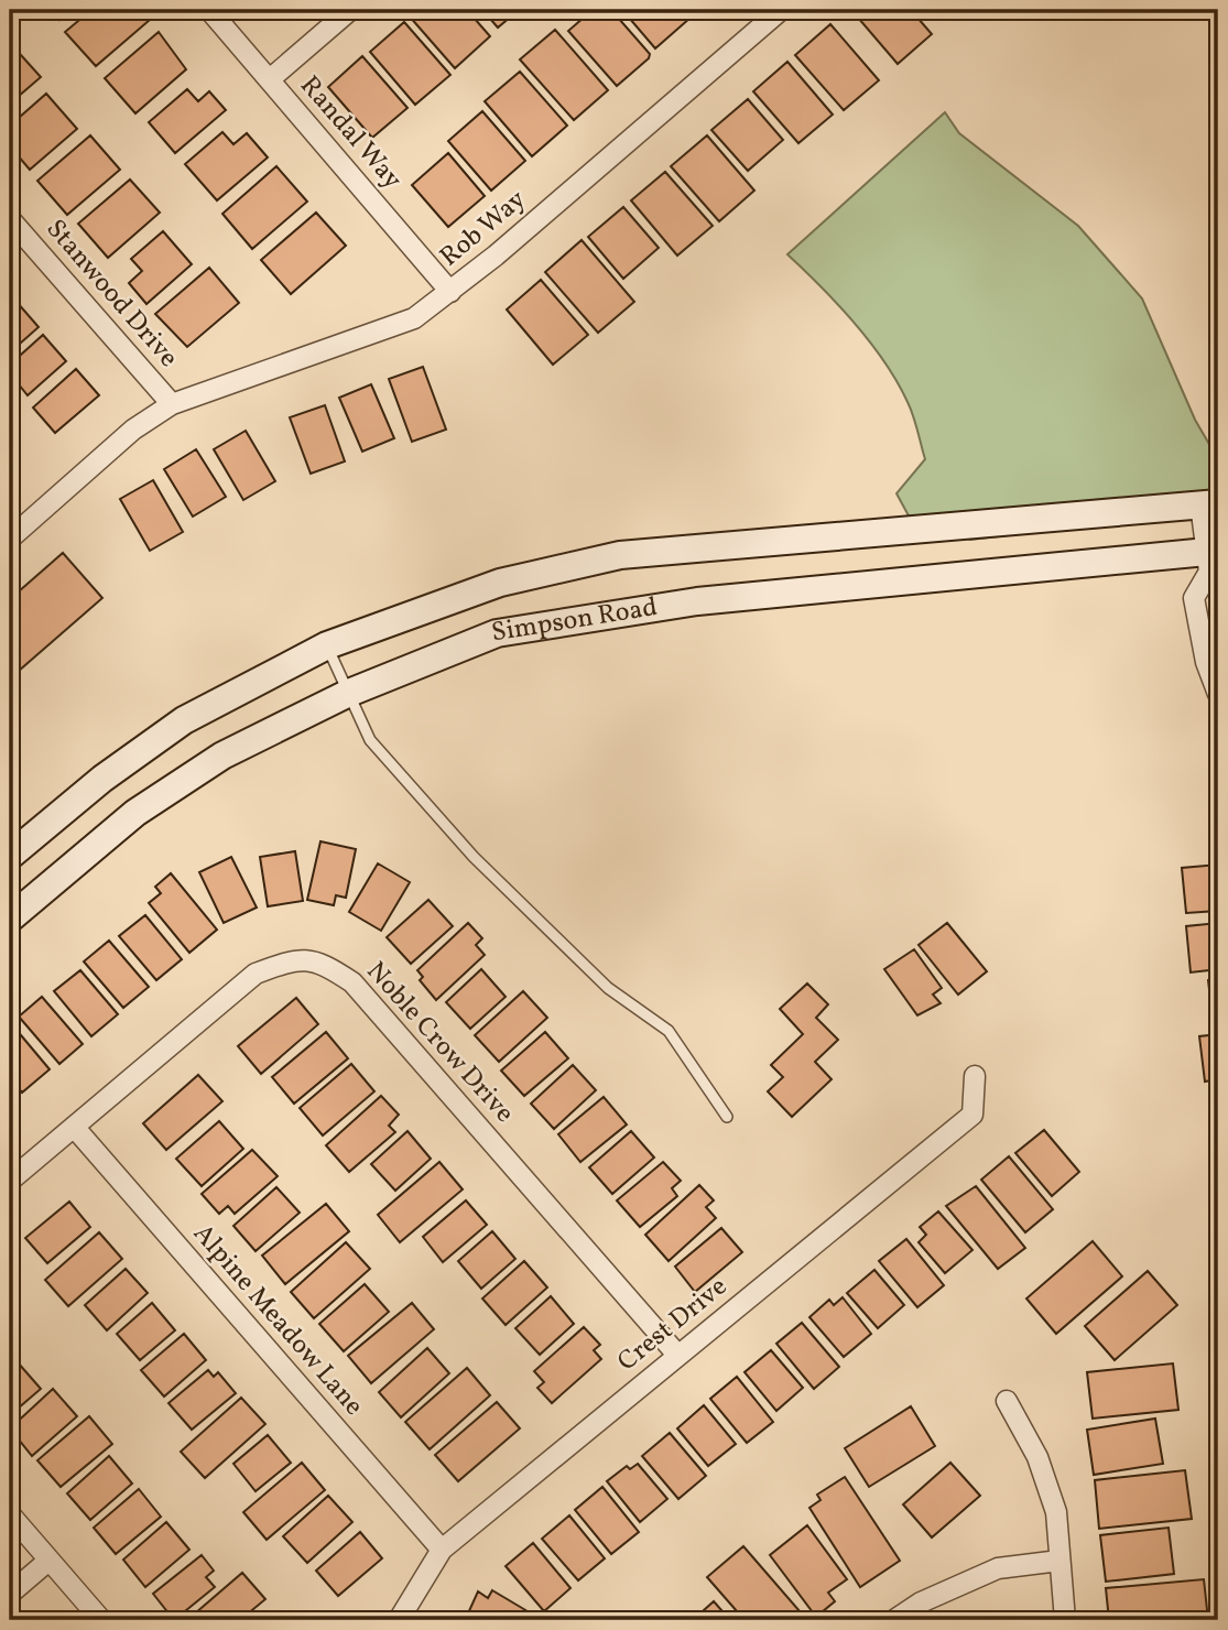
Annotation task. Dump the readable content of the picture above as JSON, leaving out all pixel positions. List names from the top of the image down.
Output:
{
  "streets": {
    "main road": ["Simpson Road"],
    "street": [
      "Randal Way",
      "Rob Way",
      "Stanwood Drive",
      "Noble Crow Drive",
      "Alpine Meadow Lane",
      "Crest Drive"
    ]
  },
  "crossings": [
    ["Randal Way", "Rob Way"],
    ["Rob Way", "Stanwood Drive"],
    ["Noble Crow Drive", "Alpine Meadow Lane"],
    ["Noble Crow Drive", "Crest Drive"],
    ["Alpine Meadow Lane", "Crest Drive"]
  ]
}
